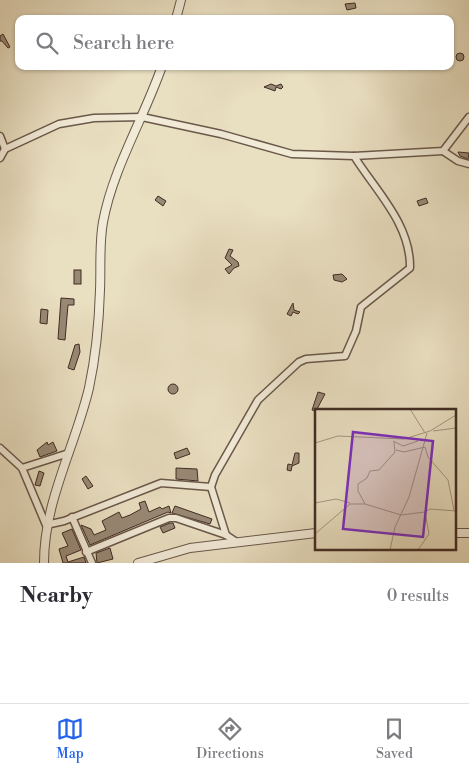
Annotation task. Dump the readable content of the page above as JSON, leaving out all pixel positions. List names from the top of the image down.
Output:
{
  "page": {
    "search": "Search here",
    "heading": ["Nearby", "0 results"],
    "nav": ["Map", "Directions", "Saved"]
  }
}
